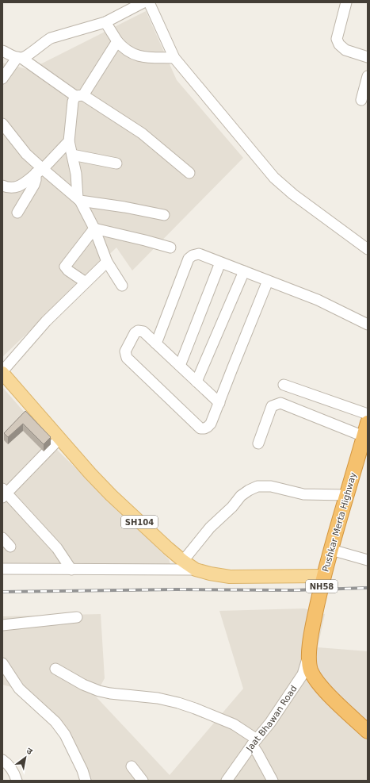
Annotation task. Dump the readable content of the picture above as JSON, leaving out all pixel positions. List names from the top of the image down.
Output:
{
  "streets": {
    "highway": ["Pushkar Merta Highway", "NH58"],
    "main road": ["SH104"],
    "street": ["Jaat Bhawan Road"]
  },
  "crossings": [
    ["SH104", "Pushkar Merta Highway"],
    ["Pushkar Merta Highway", "Jaat Bhawan Road"]
  ],
  "north": "top right"
}
